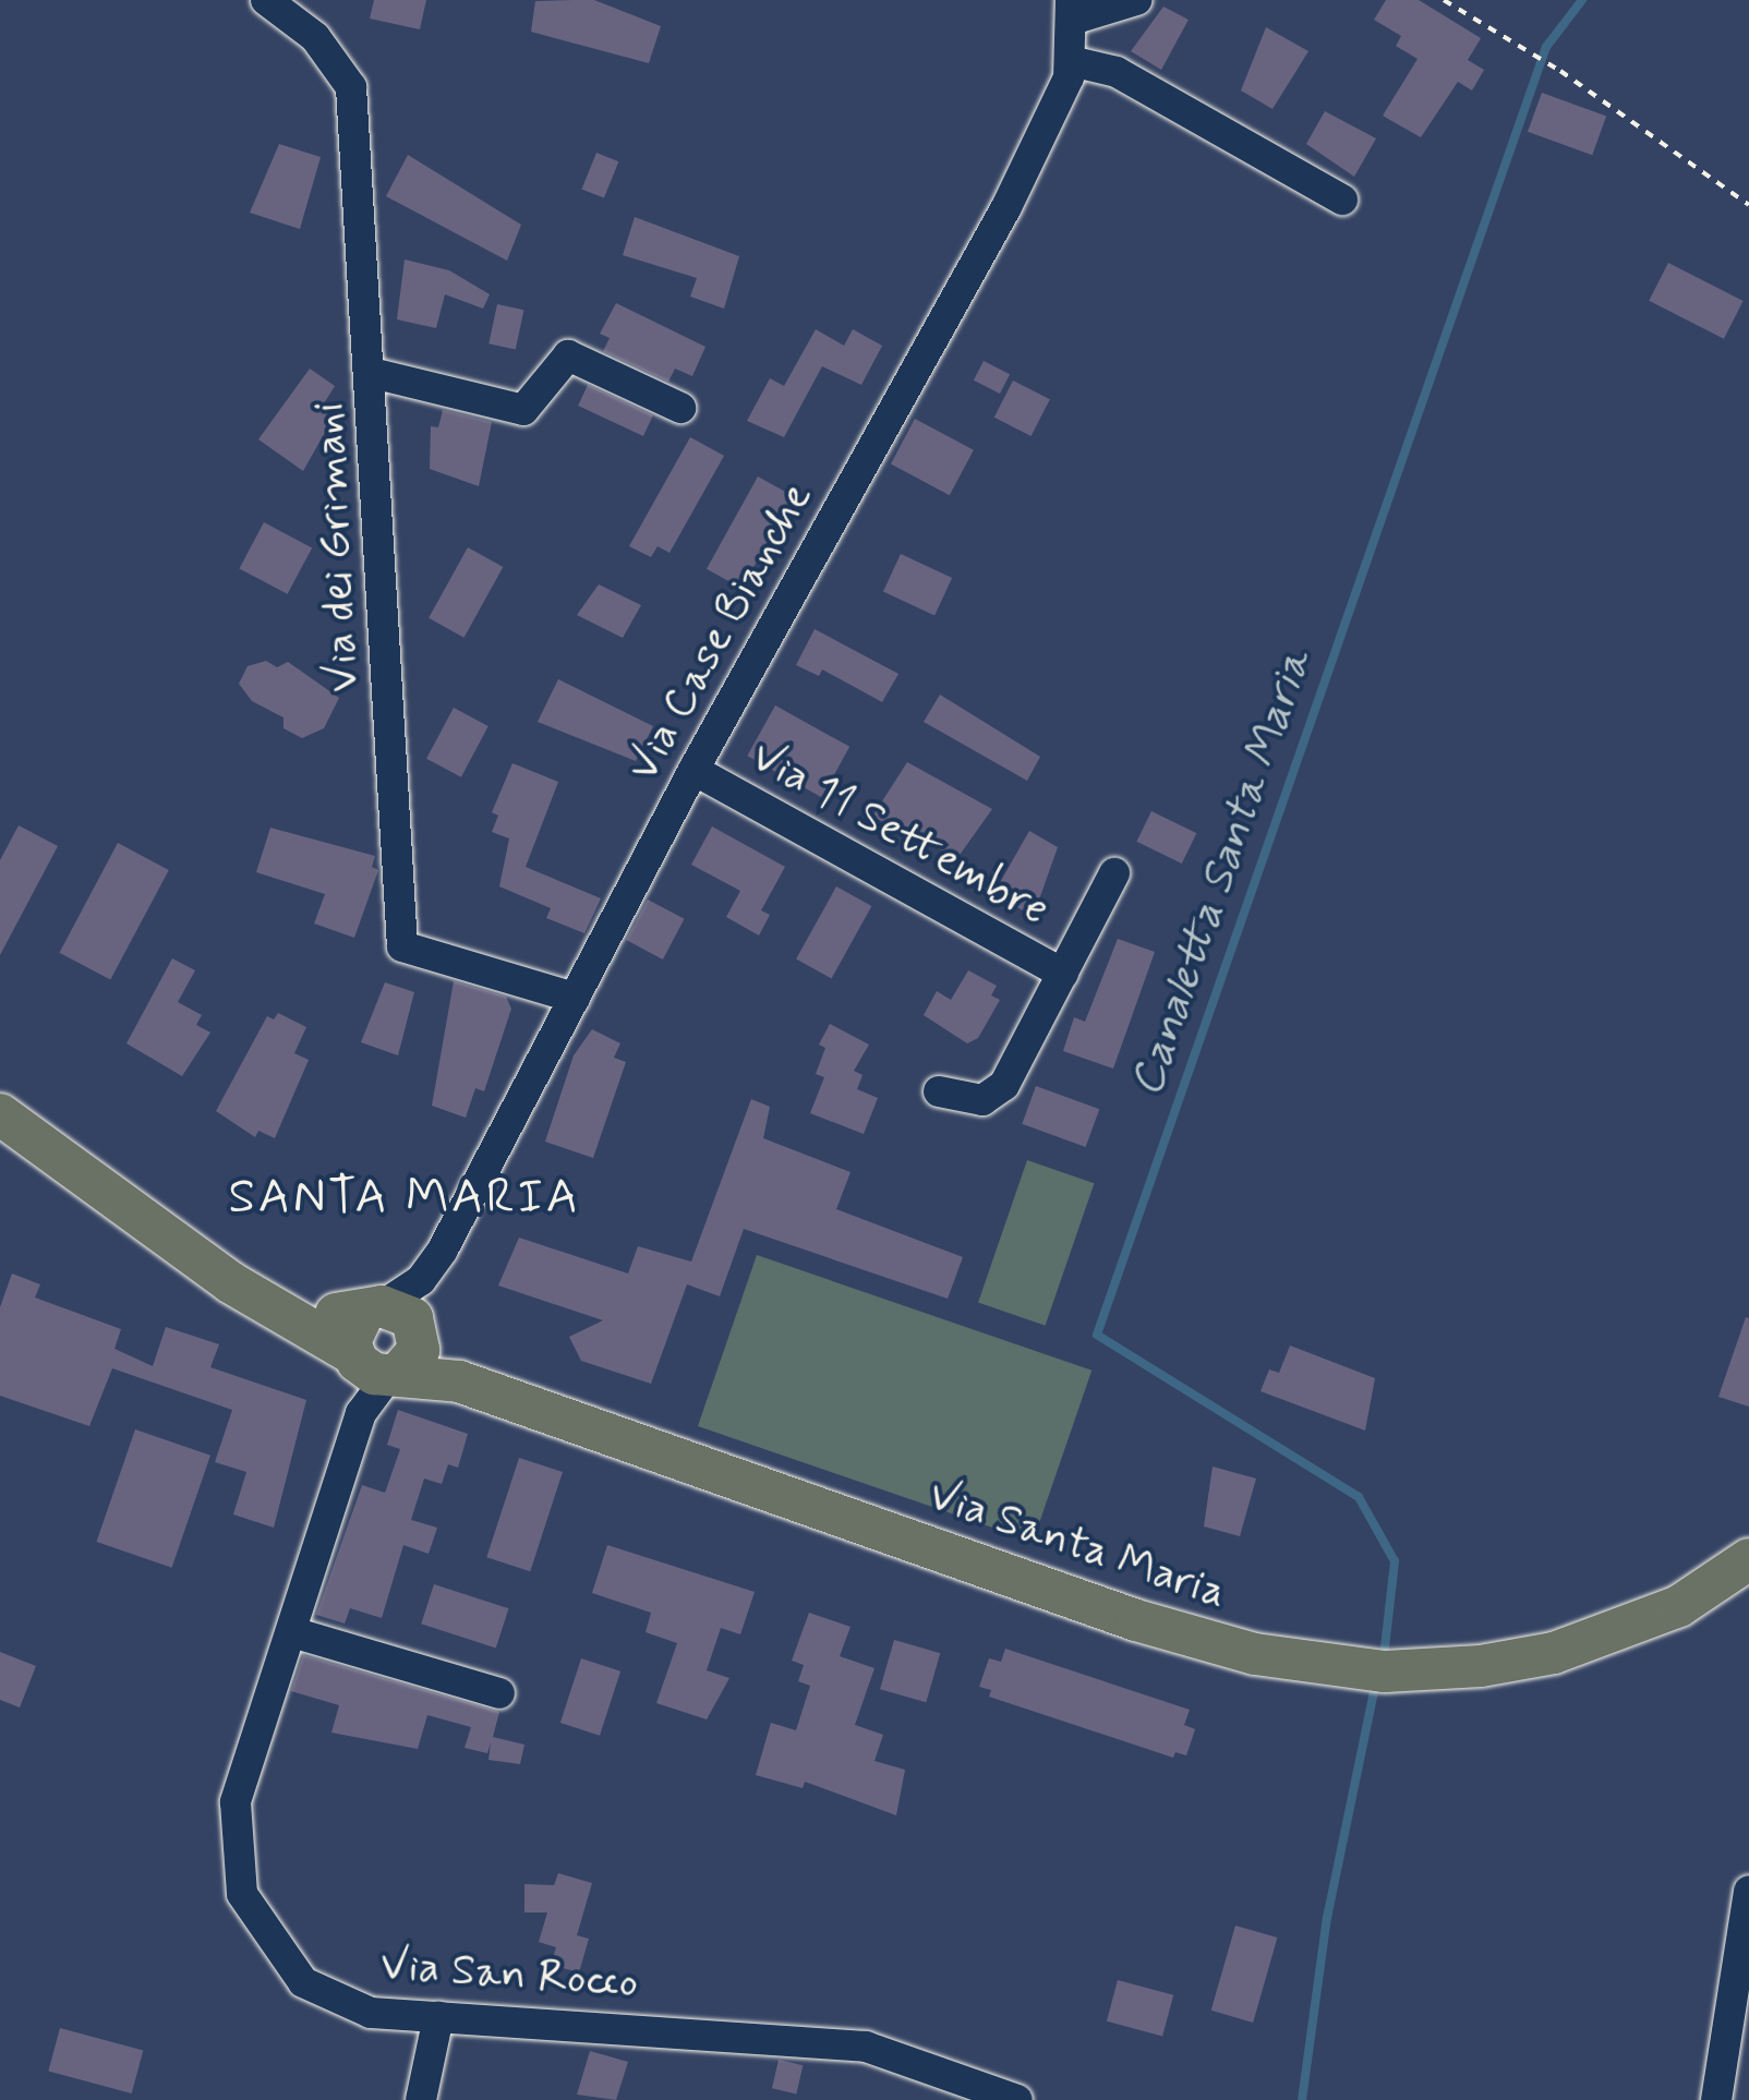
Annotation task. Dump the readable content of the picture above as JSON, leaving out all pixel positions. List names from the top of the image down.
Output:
{
  "streets": {
    "main road": ["Via Santa Maria"],
    "street": [
      "Via dei Grimani",
      "Via Case Bianche",
      "Via 11 Settembre",
      "Via San Rocco"
    ]
  },
  "crossings": [
    ["Via dei Grimani", "Via Case Bianche"],
    ["Via Case Bianche", "Via 11 Settembre"],
    ["Via Case Bianche", "Via Santa Maria"],
    ["Via Case Bianche", "Via San Rocco"],
    ["Via Santa Maria", "Via San Rocco"]
  ],
  "districts": ["SANTA MARIA"],
  "water": ["Canaletta Santa Maria"]
}
